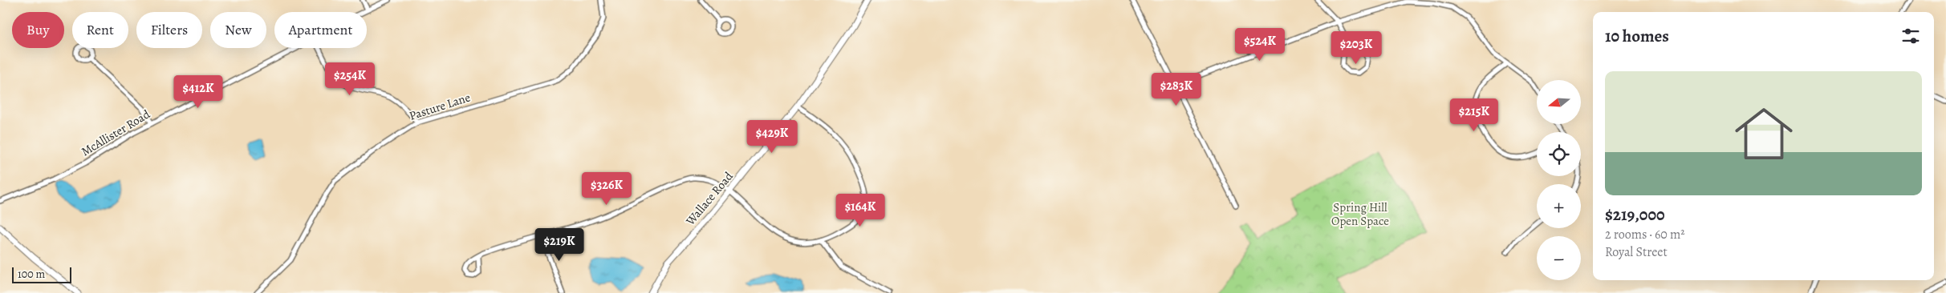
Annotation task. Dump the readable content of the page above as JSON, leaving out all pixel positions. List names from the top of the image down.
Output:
{
  "streets": {
    "street": ["Pasture Lane", "McAllister Road", "Wallace Road"]
  },
  "parks": ["Spring Hill Open Space"],
  "scale_bar": "100 m",
  "north": "left",
  "page": {
    "chip": [
      "Buy",
      "Rent",
      "Filters",
      "New",
      "Apartment"
    ],
    "heading": "10 homes",
    "price": [
      "$524K",
      "$203K",
      "$254K",
      "$283K",
      "$412K",
      "$215K",
      "$429K",
      "$326K",
      "$164K",
      "$219K"
    ],
    "list": [
      {
        "name": "$219,000",
        "note": "2 rooms · 60 m² · Royal Street"
      }
    ],
    "map_buttons": ["+", "−"],
    "scale": "100 m"
  }
}
